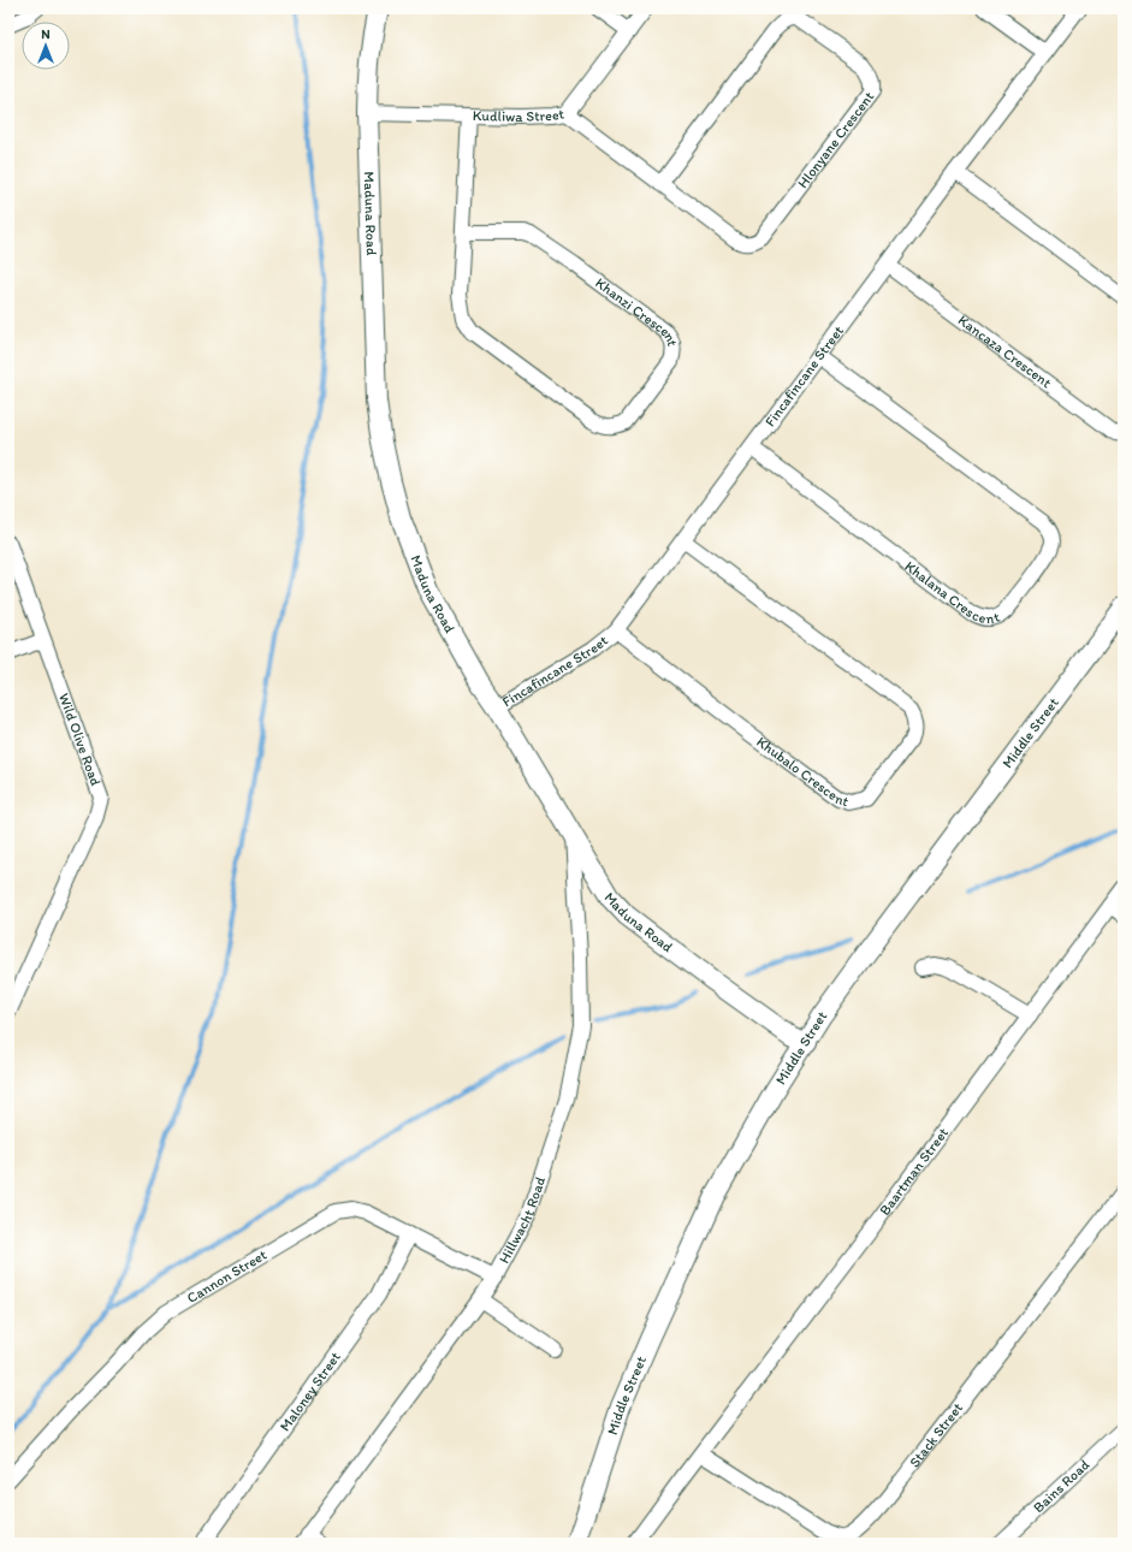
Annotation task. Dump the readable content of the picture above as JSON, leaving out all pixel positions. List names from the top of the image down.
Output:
{
  "streets": {
    "street": [
      "Kudliwa Street",
      "Hlonyane Crescent",
      "Maduna Road",
      "Khanzi Crescent",
      "Kancaza Crescent",
      "Fincafincane Street",
      "Khalana Crescent",
      "Middle Street",
      "Wild Olive Road",
      "Khubalo Crescent",
      "Baartman Street",
      "Hillwacht Road",
      "Cannon Street",
      "Maloney Street",
      "Stack Street",
      "Bains Road"
    ]
  },
  "crossings": [
    ["Kudliwa Street", "Hlonyane Crescent"],
    ["Kudliwa Street", "Maduna Road"],
    ["Kudliwa Street", "Khanzi Crescent"],
    ["Maduna Road", "Fincafincane Street"],
    ["Maduna Road", "Middle Street"],
    ["Maduna Road", "Hillwacht Road"],
    ["Kancaza Crescent", "Fincafincane Street"],
    ["Fincafincane Street", "Khalana Crescent"],
    ["Fincafincane Street", "Khubalo Crescent"],
    ["Baartman Street", "Stack Street"],
    ["Hillwacht Road", "Cannon Street"],
    ["Cannon Street", "Maloney Street"]
  ],
  "north": "top"
}
